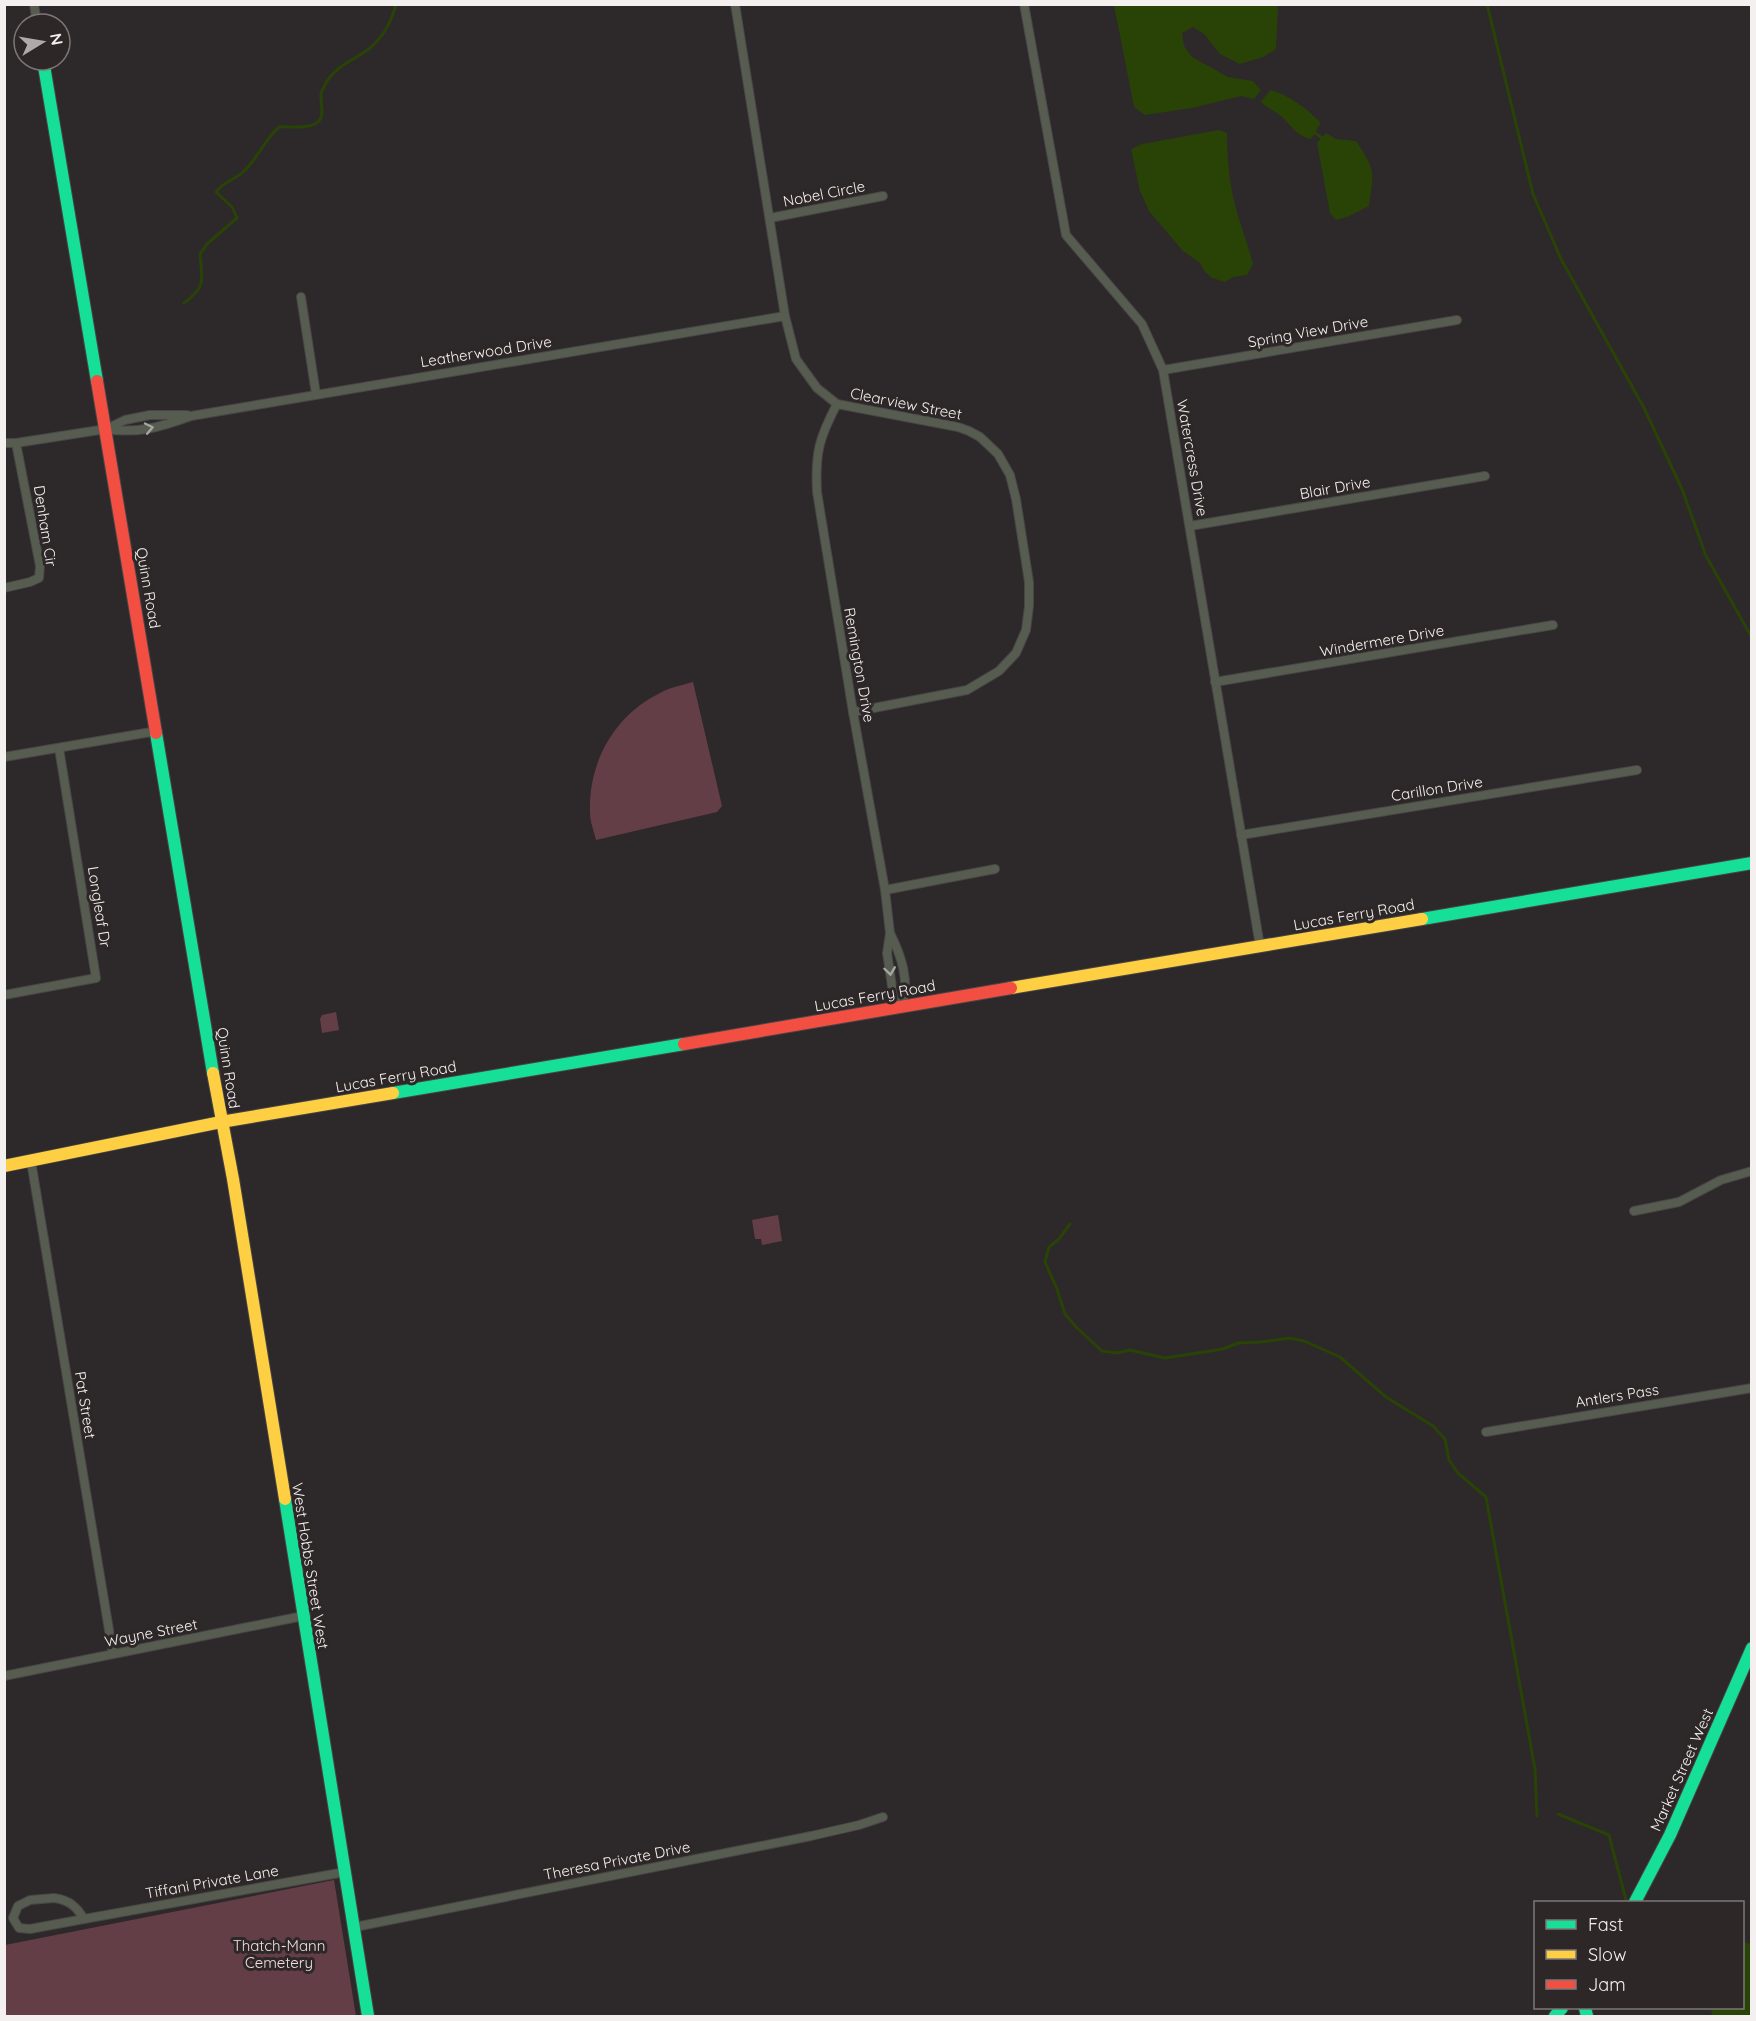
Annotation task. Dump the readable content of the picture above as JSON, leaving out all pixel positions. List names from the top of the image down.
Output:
{
  "streets": {
    "street": [
      "Nobel Circle",
      "Spring View Drive",
      "Leatherwood Drive",
      "Clearview Street",
      "Watercress Drive",
      "Blair Drive",
      "Denham Cir",
      "Quinn Road",
      "Windermere Drive",
      "Remington Drive",
      "Carillon Drive",
      "Longleaf Dr",
      "Lucas Ferry Road",
      "Antlers Pass",
      "Pat Street",
      "West Hobbs Street West",
      "Wayne Street",
      "Market Street West",
      "Theresa Private Drive",
      "Tiffani Private Lane"
    ]
  },
  "crossings": [
    ["Nobel Circle", "Clearview Street"],
    ["Spring View Drive", "Watercress Drive"],
    ["Leatherwood Drive", "Clearview Street"],
    ["Leatherwood Drive", "Quinn Road"],
    ["Clearview Street", "Remington Drive"],
    ["Watercress Drive", "Blair Drive"],
    ["Watercress Drive", "Windermere Drive"],
    ["Watercress Drive", "Carillon Drive"],
    ["Watercress Drive", "Lucas Ferry Road"],
    ["Quinn Road", "Lucas Ferry Road"],
    ["Quinn Road", "West Hobbs Street West"],
    ["Remington Drive", "Lucas Ferry Road"],
    ["Lucas Ferry Road", "Pat Street"],
    ["Lucas Ferry Road", "West Hobbs Street West"],
    ["Pat Street", "Wayne Street"],
    ["West Hobbs Street West", "Wayne Street"],
    ["West Hobbs Street West", "Theresa Private Drive"],
    ["West Hobbs Street West", "Tiffani Private Lane"]
  ],
  "parks": ["Thatch-Mann Cemetery"],
  "legend": ["Fast", "Slow", "Jam"],
  "north": "right"
}
